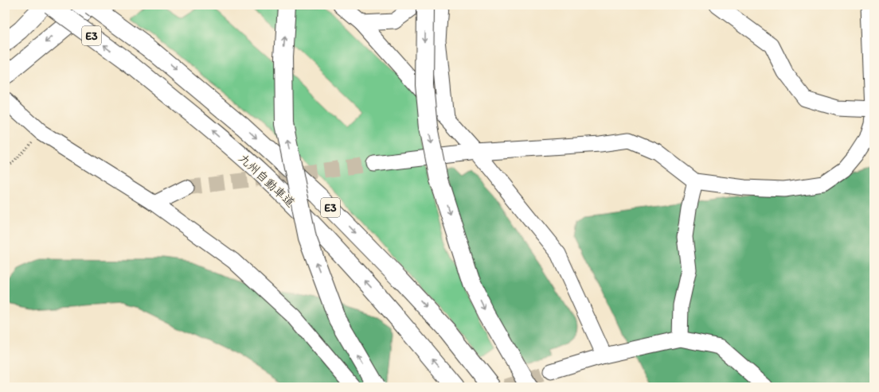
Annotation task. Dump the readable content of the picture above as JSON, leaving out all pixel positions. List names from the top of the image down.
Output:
{
  "streets": {
    "main road": ["E3", "九州自動車道"]
  }
}
